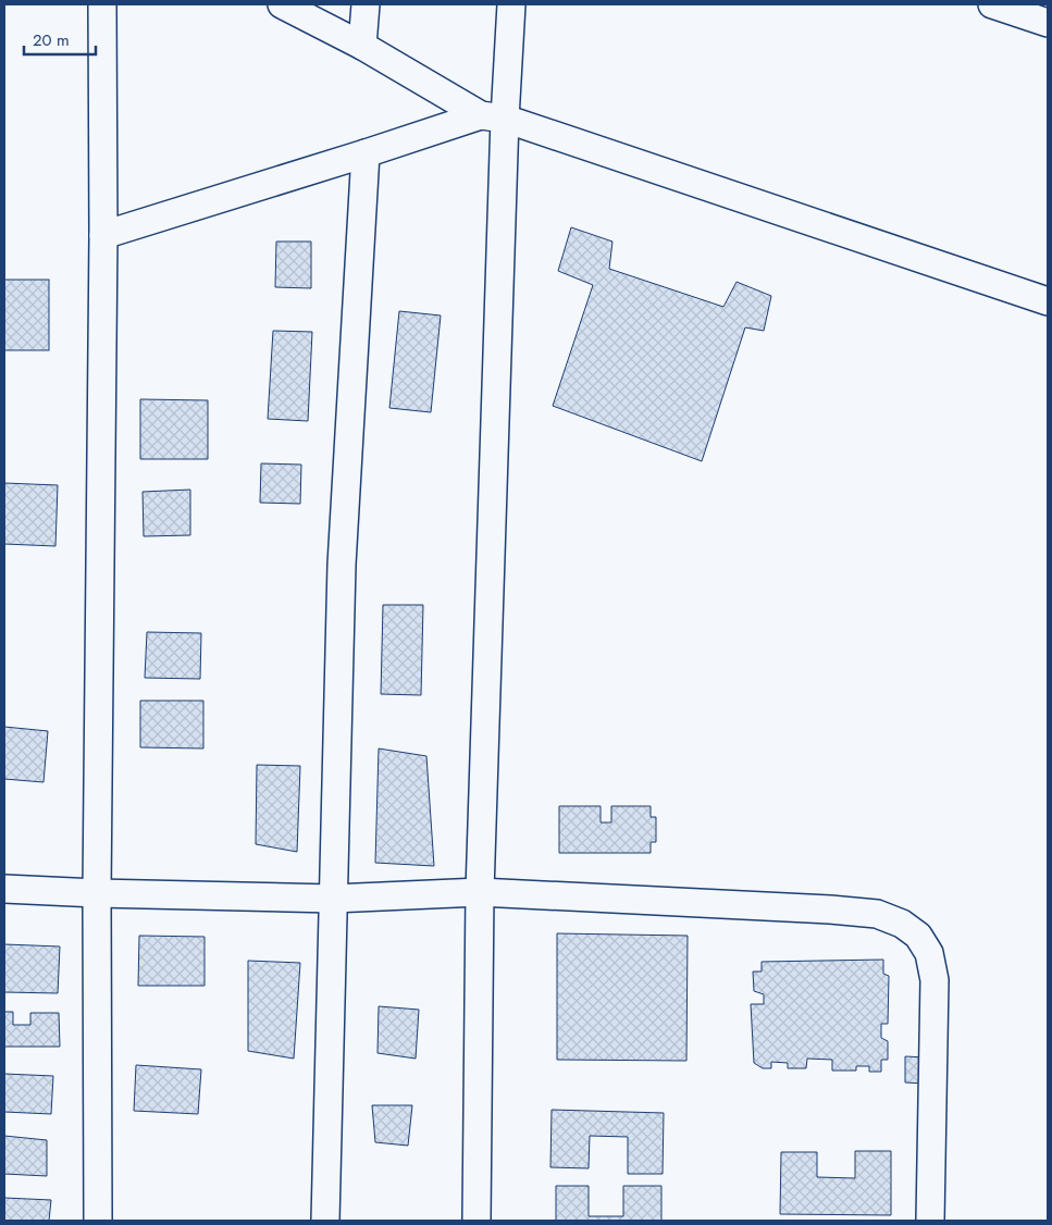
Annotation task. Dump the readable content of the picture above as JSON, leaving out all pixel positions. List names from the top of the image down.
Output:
{
  "scale_bar": "20 m"
}
